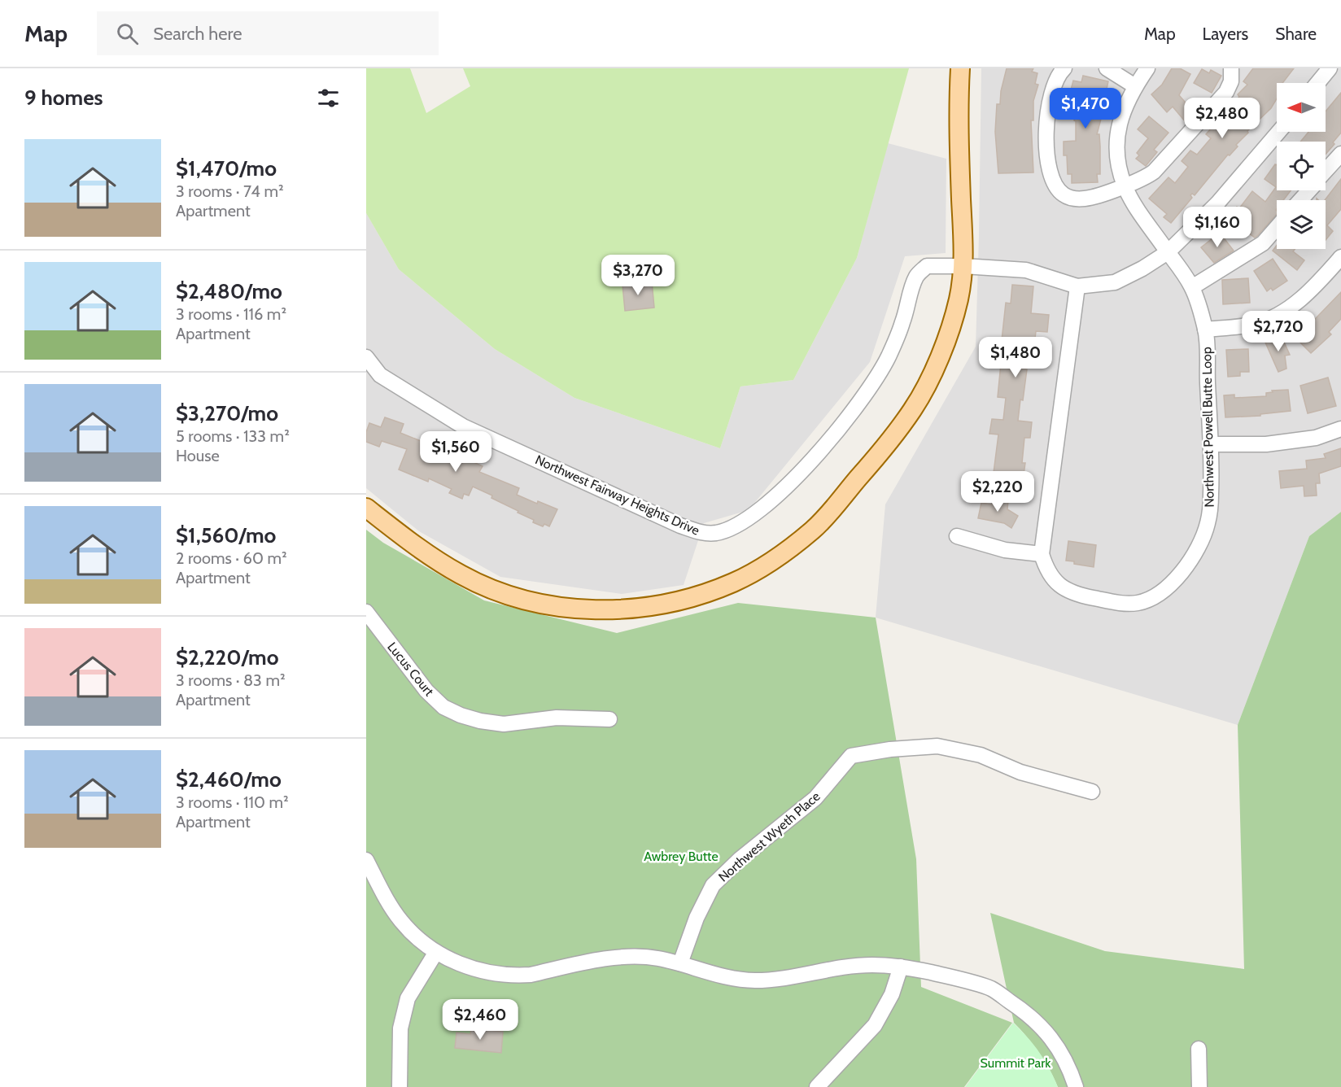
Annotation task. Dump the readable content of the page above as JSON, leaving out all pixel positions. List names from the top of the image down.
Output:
{
  "streets": {
    "street": [
      "Northwest Powell Butte Loop",
      "Northwest Fairway Heights Drive",
      "Lucus Court",
      "Northwest Wyeth Place"
    ]
  },
  "crossings": [
    ["Northwest Powell Butte Loop", "Northwest Fairway Heights Drive"]
  ],
  "parks": ["Awbrey Butte", "Summit Park"],
  "north": "left",
  "page": {
    "header": "Map",
    "search": "Search here",
    "nav": ["Map", "Layers", "Share"],
    "heading": "9 homes",
    "price": [
      "$1,470",
      "$2,480",
      "$1,160",
      "$3,270",
      "$2,720",
      "$1,480",
      "$1,560",
      "$2,220",
      "$2,460"
    ],
    "list": [
      {
        "name": "$1,470/mo",
        "note": "3 rooms · 74 m² · Apartment"
      },
      {
        "name": "$2,480/mo",
        "note": "3 rooms · 116 m² · Apartment"
      },
      {
        "name": "$3,270/mo",
        "note": "5 rooms · 133 m² · House"
      },
      {
        "name": "$1,560/mo",
        "note": "2 rooms · 60 m² · Apartment"
      },
      {
        "name": "$2,220/mo",
        "note": "3 rooms · 83 m² · Apartment"
      },
      {
        "name": "$2,460/mo",
        "note": "3 rooms · 110 m² · Apartment"
      }
    ]
  }
}
